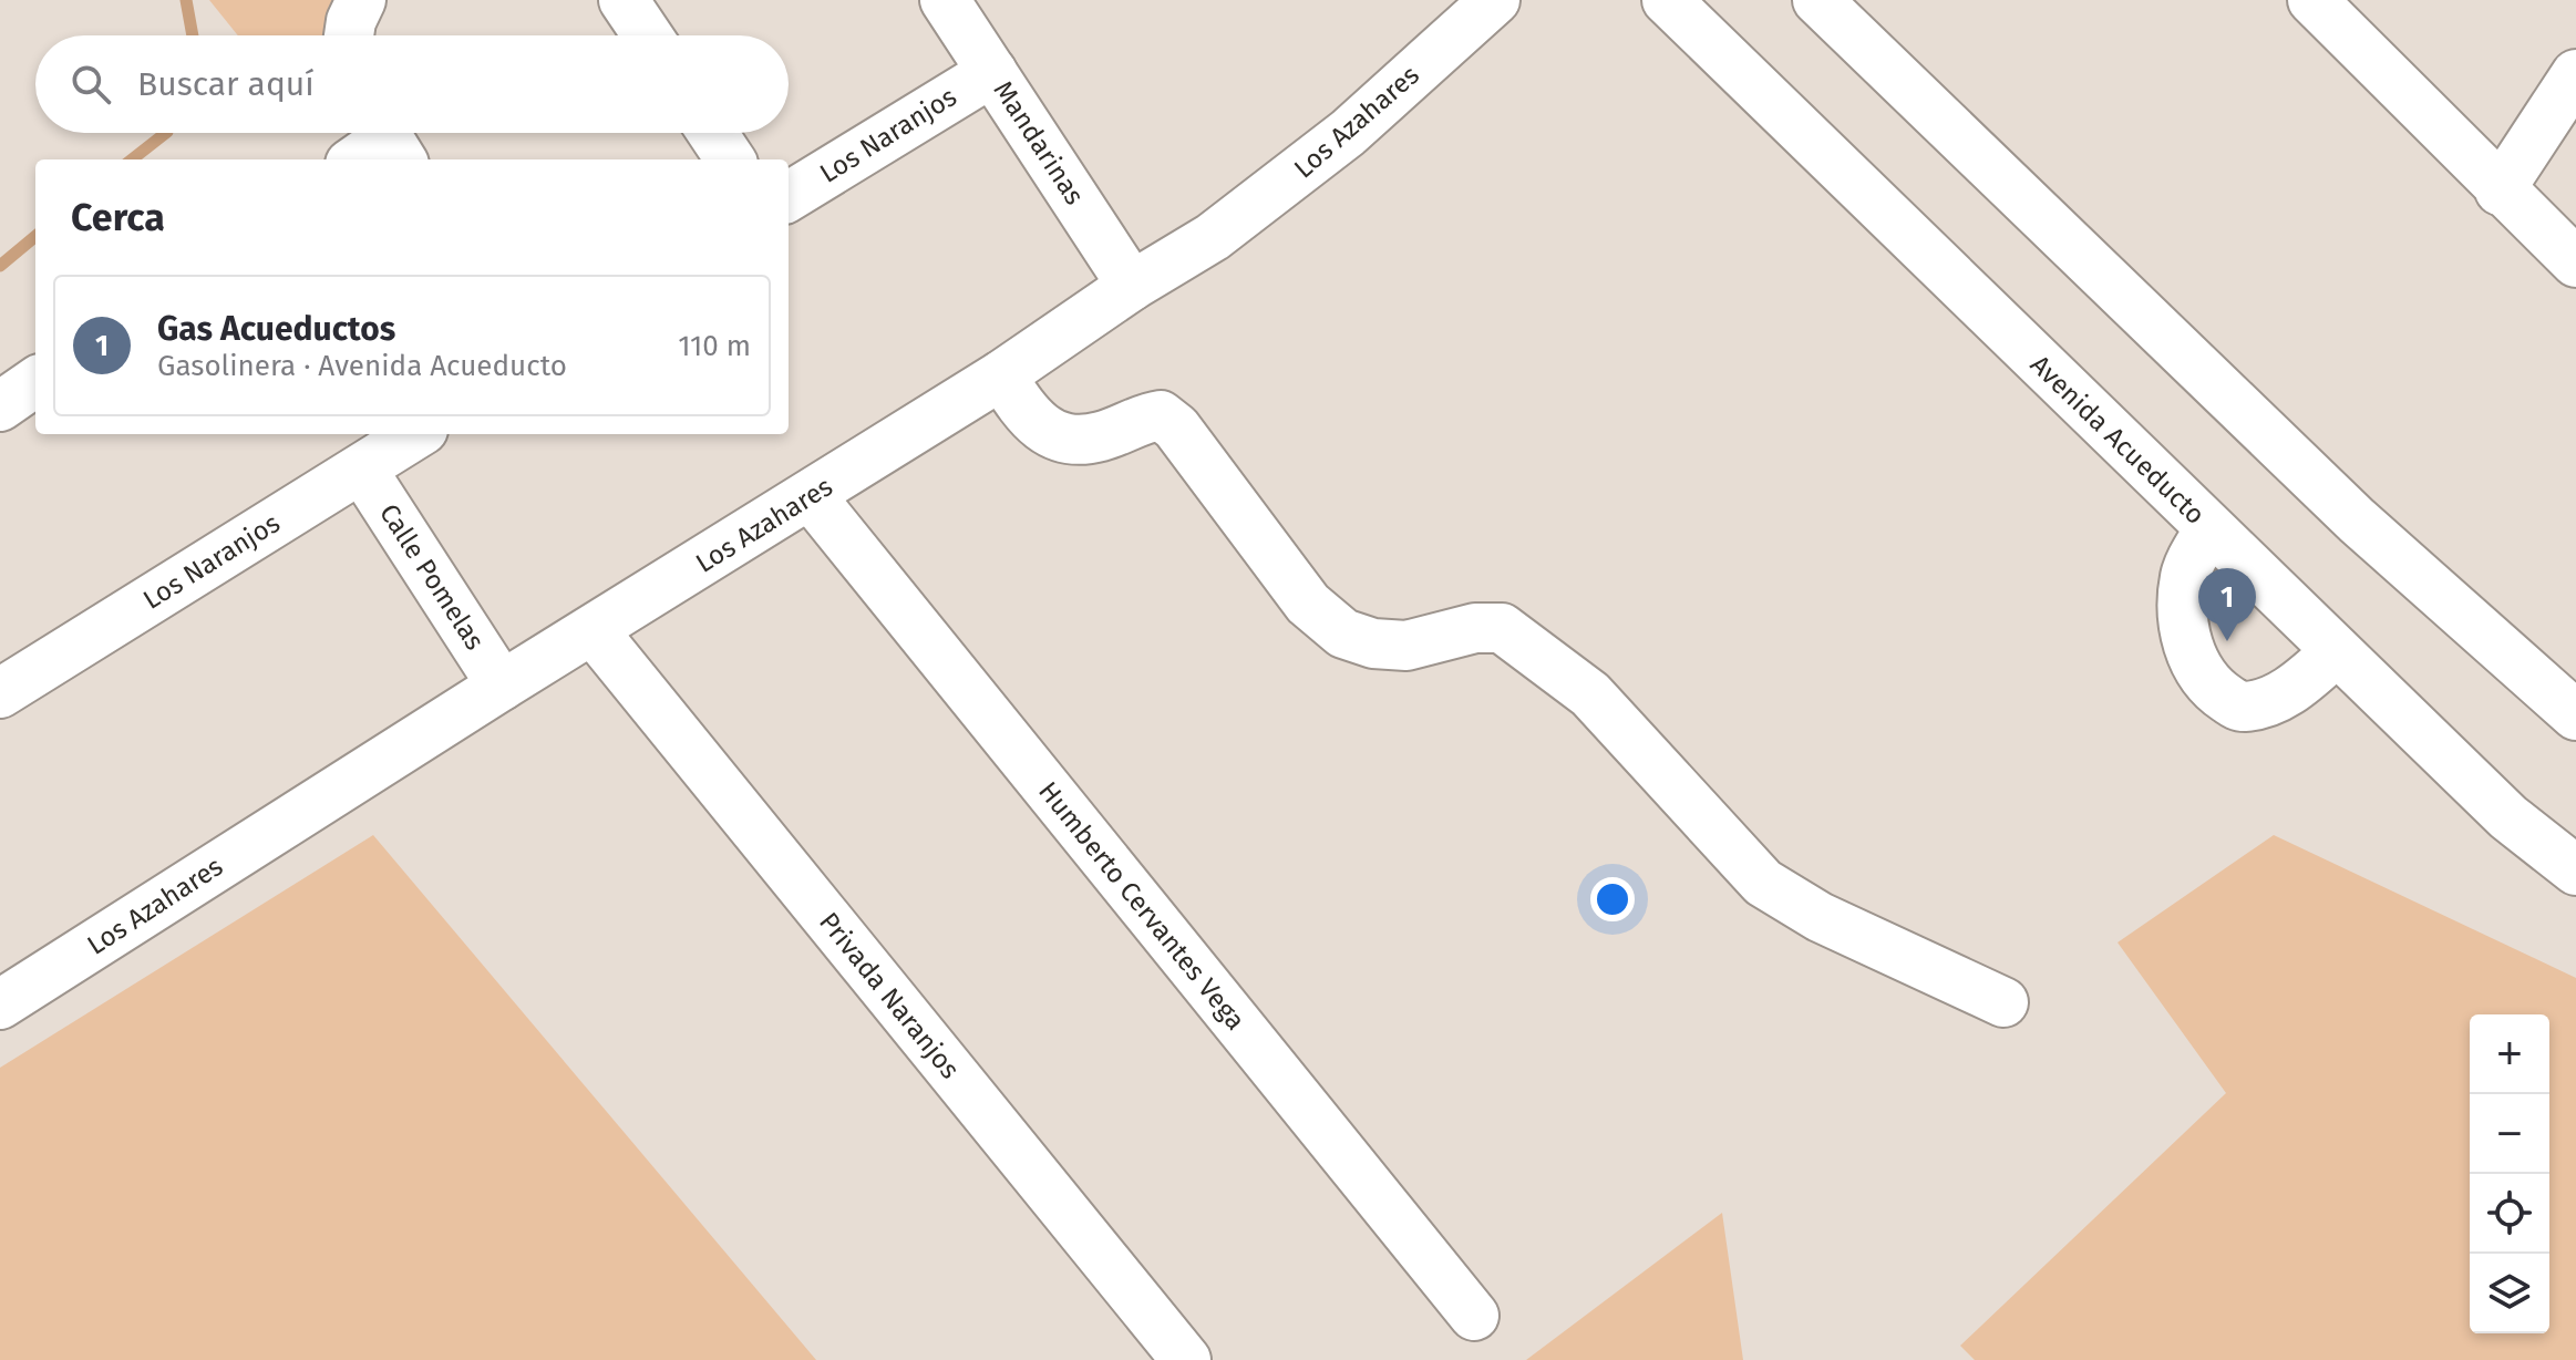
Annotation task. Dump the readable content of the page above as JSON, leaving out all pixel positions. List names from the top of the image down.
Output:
{
  "streets": {
    "street": [
      "Los Azahares",
      "Los Naranjos",
      "Mandarinas",
      "Avenida Acueducto",
      "Calle Pomelas",
      "Humberto Cervantes Vega",
      "Privada Naranjos"
    ]
  },
  "crossings": [
    ["Los Azahares", "Mandarinas"],
    ["Los Azahares", "Calle Pomelas"],
    ["Los Azahares", "Humberto Cervantes Vega"],
    ["Los Azahares", "Privada Naranjos"],
    ["Los Naranjos", "Mandarinas"],
    ["Los Naranjos", "Calle Pomelas"]
  ],
  "page": {
    "search": "Buscar aquí",
    "heading": "Cerca",
    "list": [
      {
        "mark": "1",
        "name": "Gas Acueductos",
        "note": "Gasolinera · Avenida Acueducto",
        "value": "110 m"
      }
    ],
    "pins": "1",
    "map_buttons": ["+", "−"]
  }
}
